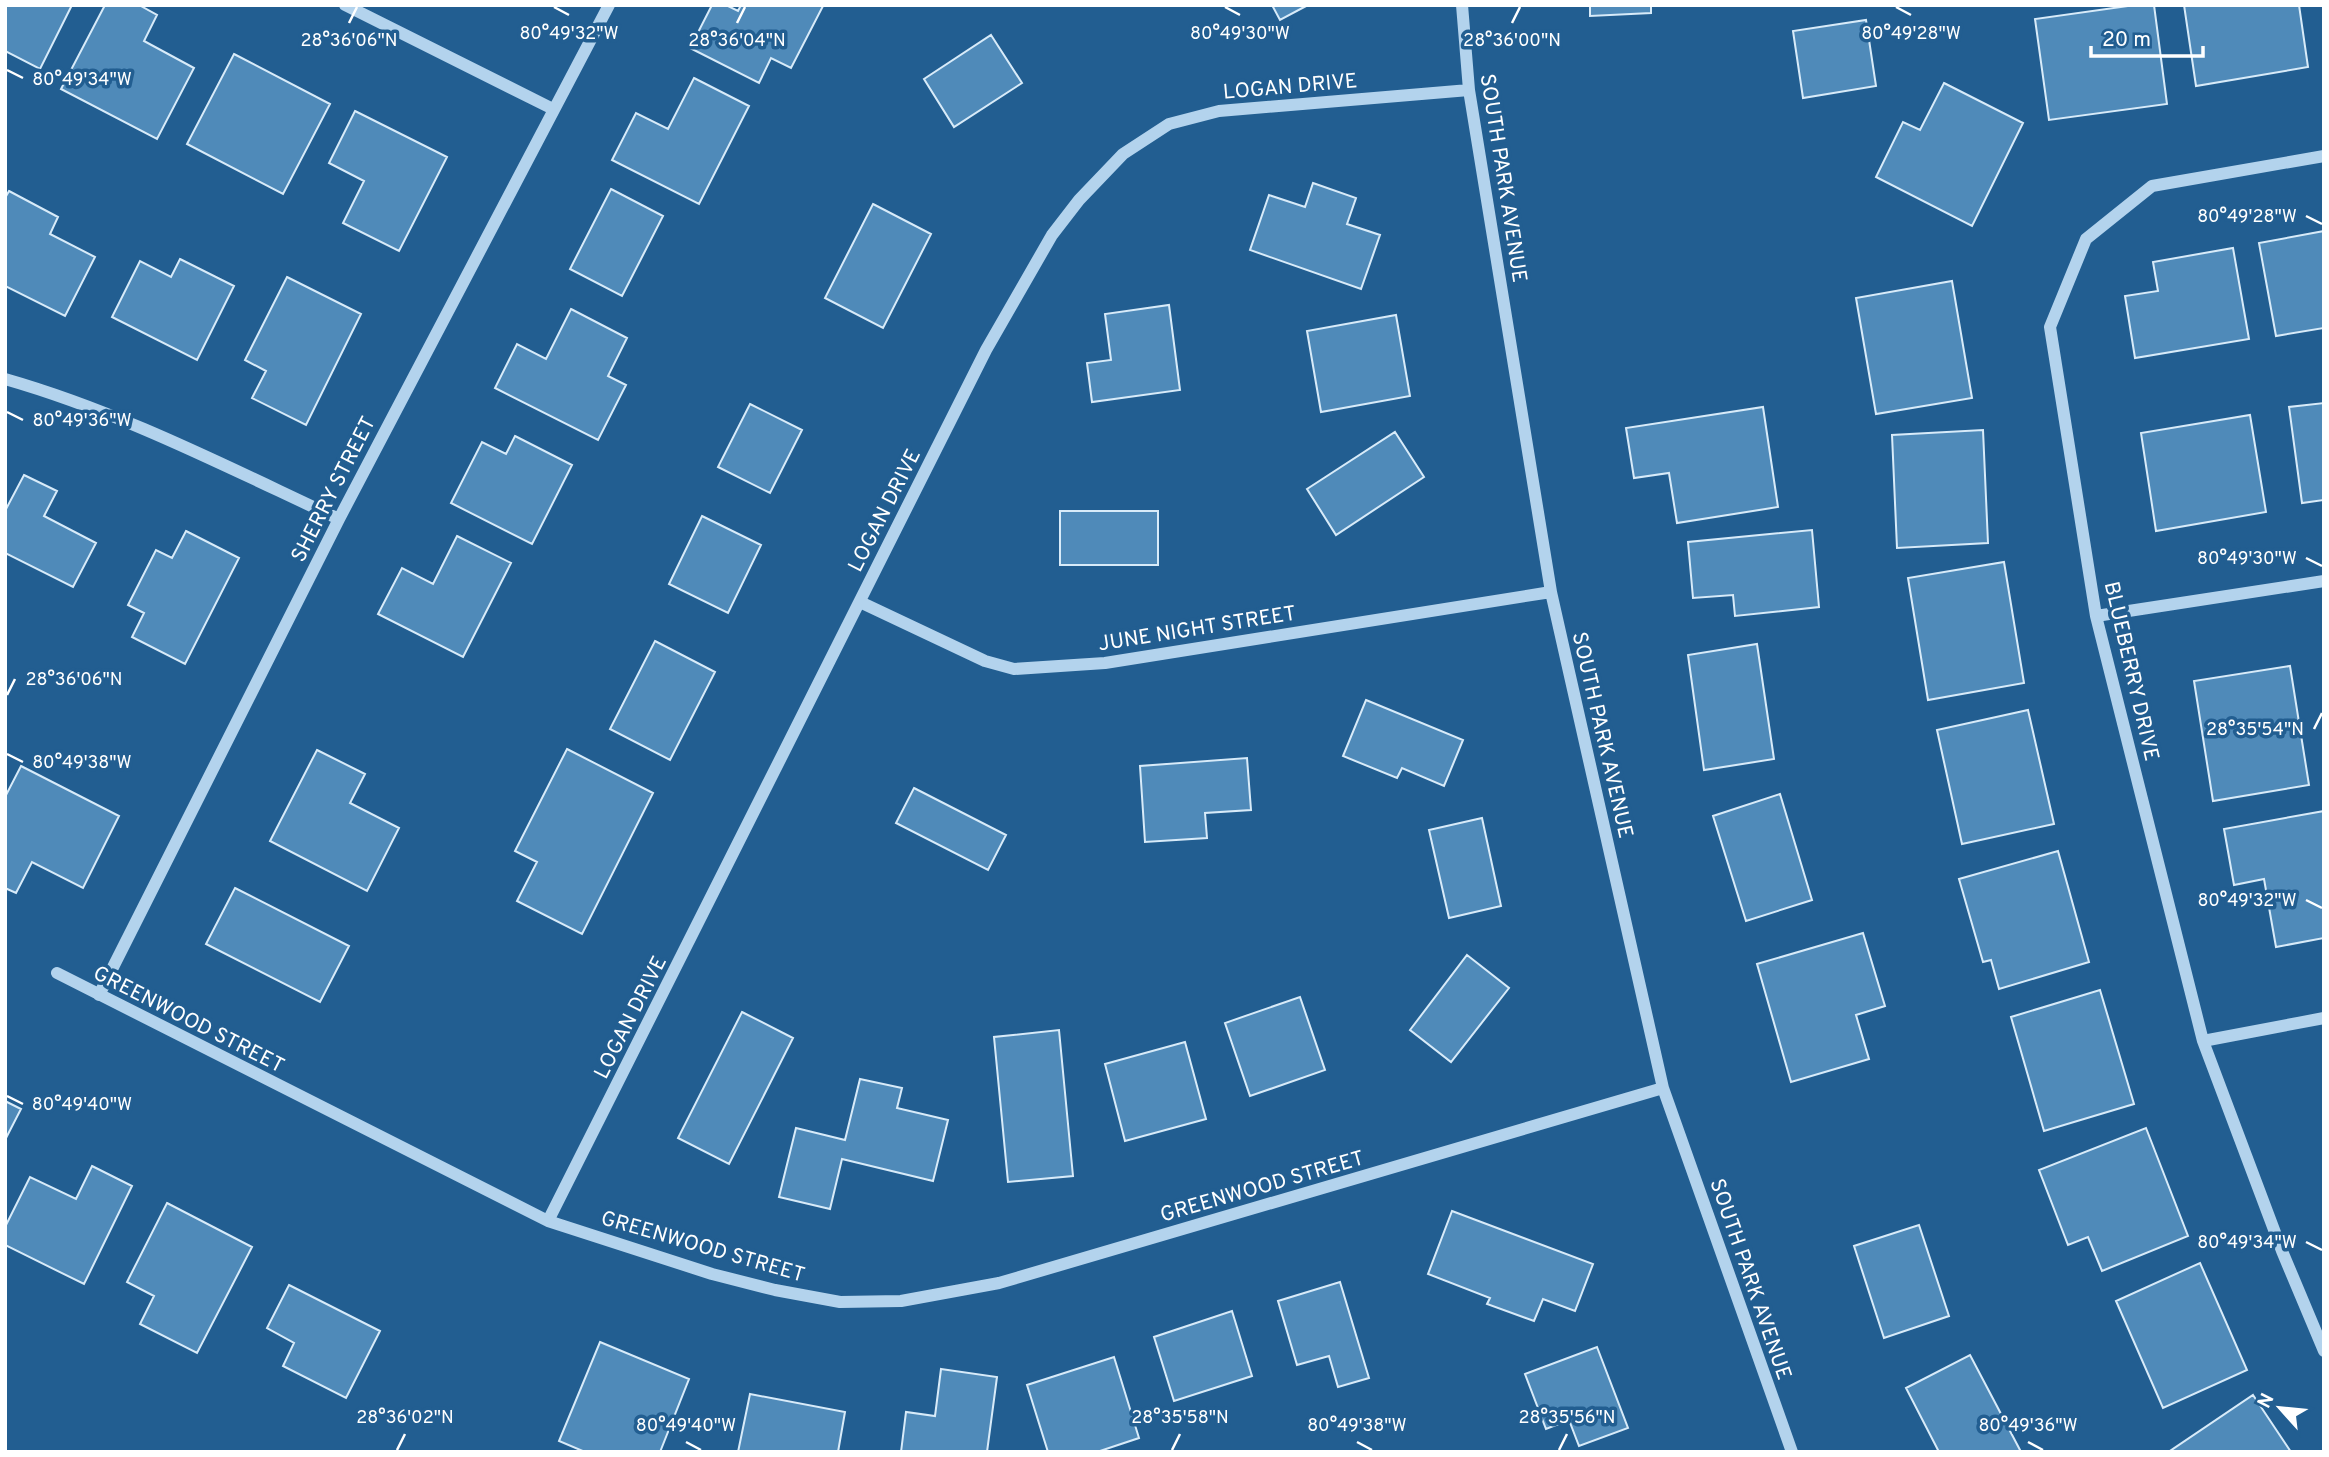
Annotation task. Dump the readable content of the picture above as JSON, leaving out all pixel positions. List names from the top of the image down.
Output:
{
  "streets": {
    "street": [
      "LOGAN DRIVE",
      "SOUTH PARK AVENUE",
      "SHERRY STREET",
      "JUNE NIGHT STREET",
      "BLUEBERRY DRIVE",
      "GREENWOOD STREET"
    ]
  },
  "crossings": [
    ["LOGAN DRIVE", "SOUTH PARK AVENUE"],
    ["LOGAN DRIVE", "JUNE NIGHT STREET"],
    ["LOGAN DRIVE", "GREENWOOD STREET"],
    ["SOUTH PARK AVENUE", "JUNE NIGHT STREET"],
    ["SOUTH PARK AVENUE", "GREENWOOD STREET"],
    ["SHERRY STREET", "GREENWOOD STREET"]
  ],
  "scale_bar": "20 m",
  "north": "top left",
  "coordinates": [
    "80°49'32\"W",
    "80°49'30\"W",
    "80°49'28\"W",
    "28°36'06\"N",
    "28°36'04\"N",
    "28°36'00\"N",
    "80°49'34\"W",
    "80°49'36\"W",
    "28°35'54\"N",
    "80°49'38\"W",
    "80°49'40\"W",
    "28°36'02\"N",
    "28°35'58\"N",
    "28°35'56\"N"
  ]
}
